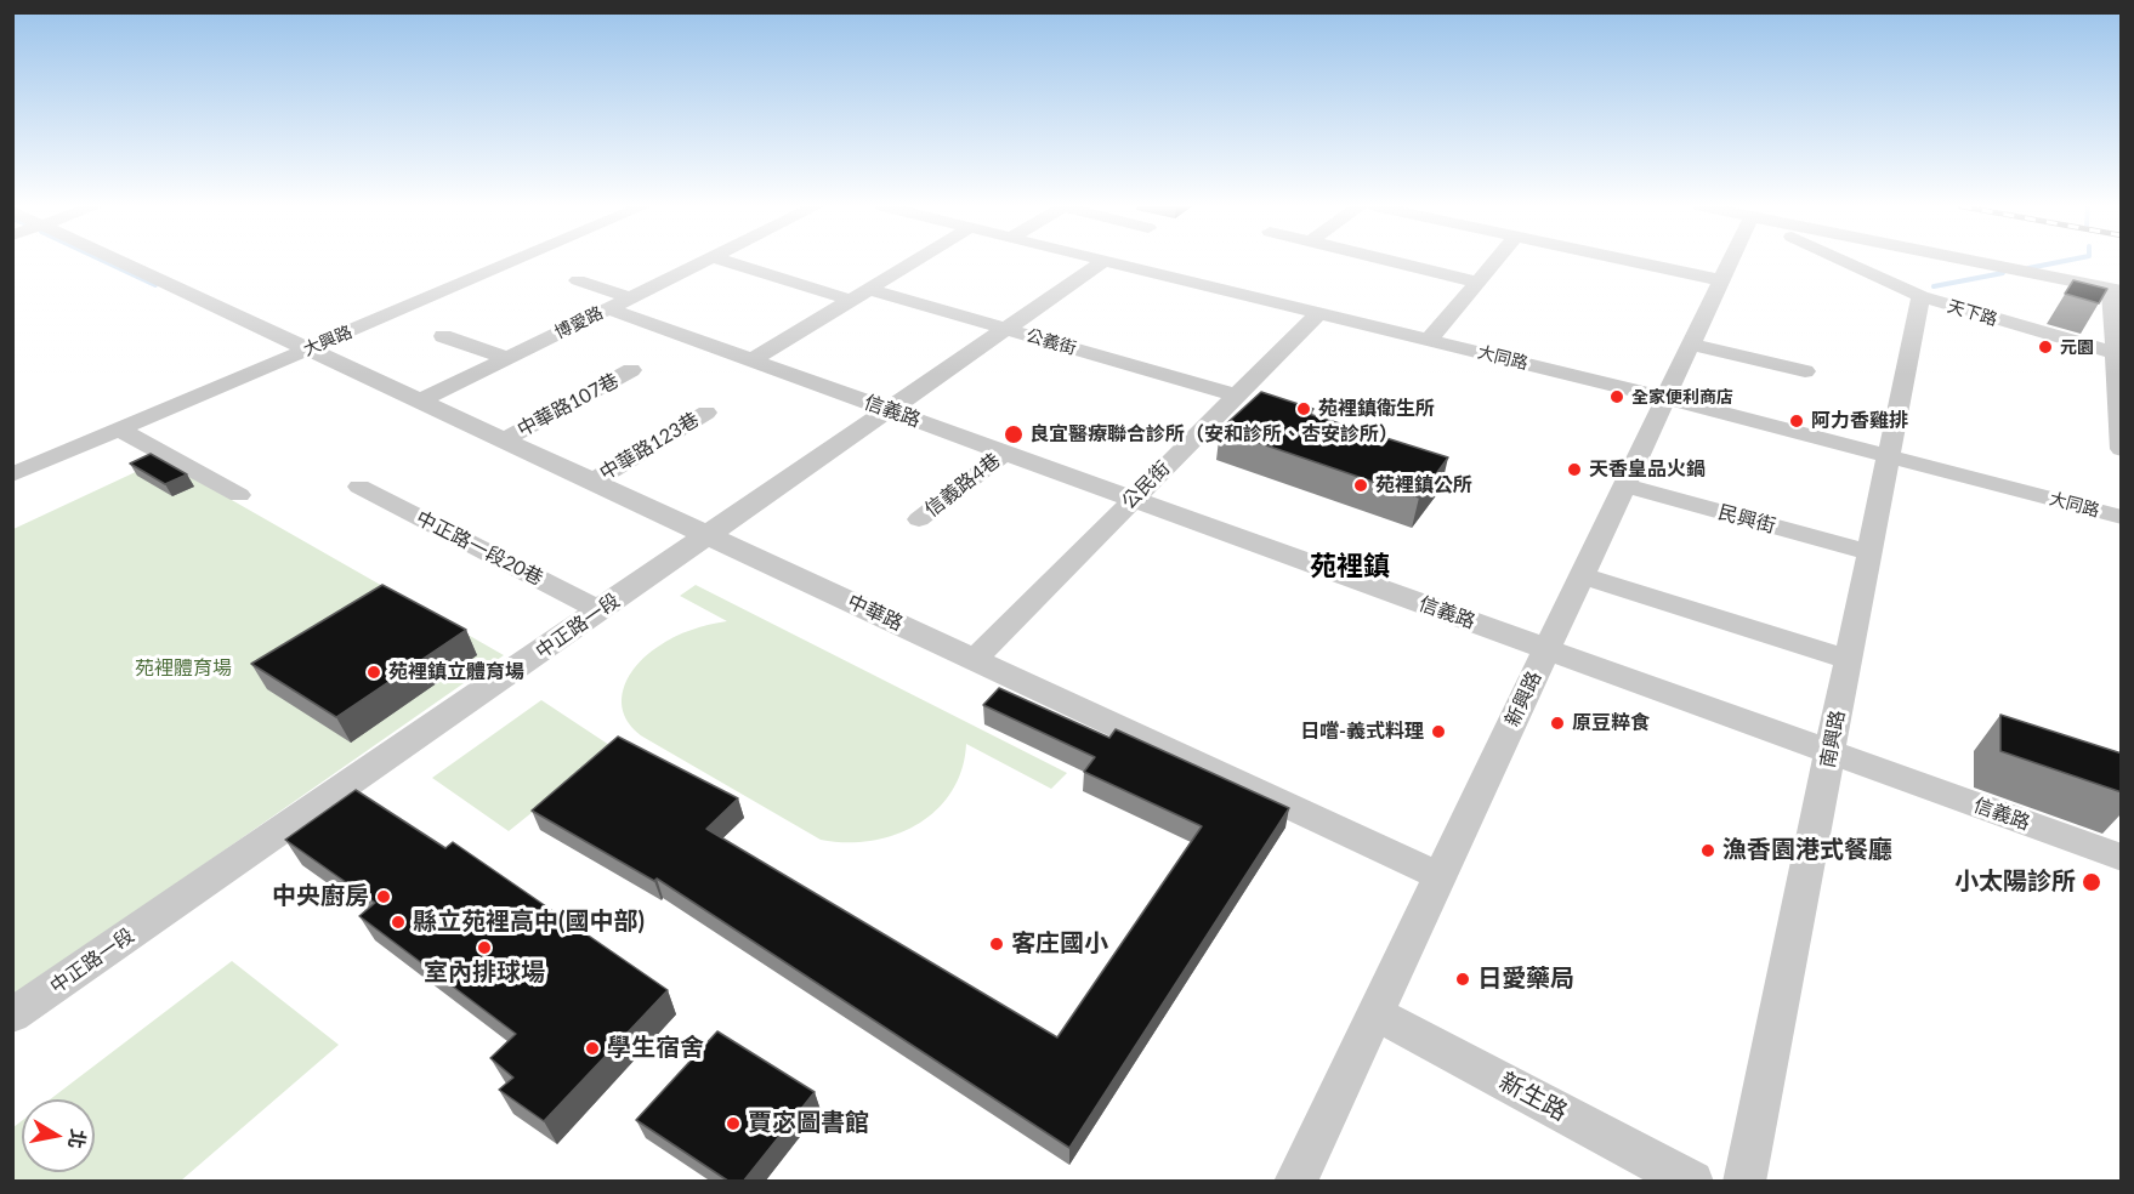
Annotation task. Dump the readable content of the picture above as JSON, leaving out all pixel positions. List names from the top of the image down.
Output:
{
  "streets": {
    "street": [
      "天下路",
      "博愛路",
      "大興路",
      "公義街",
      "大同路",
      "中華路107巷",
      "信義路",
      "中華路123巷",
      "信義路4巷",
      "公民街",
      "民興街",
      "中正路一段20巷",
      "中華路",
      "中正路一段",
      "新興路",
      "南興路",
      "新生路"
    ]
  },
  "crossings": [
    ["天下路", "南興路"],
    ["博愛路", "信義路"],
    ["博愛路", "中華路"],
    ["大興路", "中華路"],
    ["公義街", "公民街"],
    ["公義街", "中正路一段"],
    ["大同路", "公民街"],
    ["大同路", "新興路"],
    ["大同路", "南興路"],
    ["中華路107巷", "中華路"],
    ["信義路", "信義路4巷"],
    ["信義路", "公民街"],
    ["信義路", "中正路一段"],
    ["信義路", "新興路"],
    ["信義路", "南興路"],
    ["中華路123巷", "中華路"],
    ["公民街", "中華路"],
    ["民興街", "新興路"],
    ["民興街", "南興路"],
    ["中正路一段20巷", "中正路一段"],
    ["中華路", "中正路一段"],
    ["中華路", "新興路"],
    ["新興路", "新生路"]
  ],
  "districts": ["苑裡鎮"],
  "parks": ["苑裡體育場"],
  "places": [
    "元園",
    "全家便利商店",
    "苑裡鎮衛生所",
    "阿力香雞排",
    "良宜醫療聯合診所（安和診所、杏安診所）",
    "天香皇品火鍋",
    "苑裡鎮公所",
    "苑裡鎮立體育場",
    "原豆粹食",
    "日嚐-義式料理",
    "漁香園港式餐廳",
    "小太陽診所",
    "中央廚房",
    "縣立苑裡高中(國中部)",
    "客庄國小",
    "室內排球場",
    "日愛藥局",
    "學生宿舍",
    "賈宓圖書館"
  ],
  "north": "right"
}
